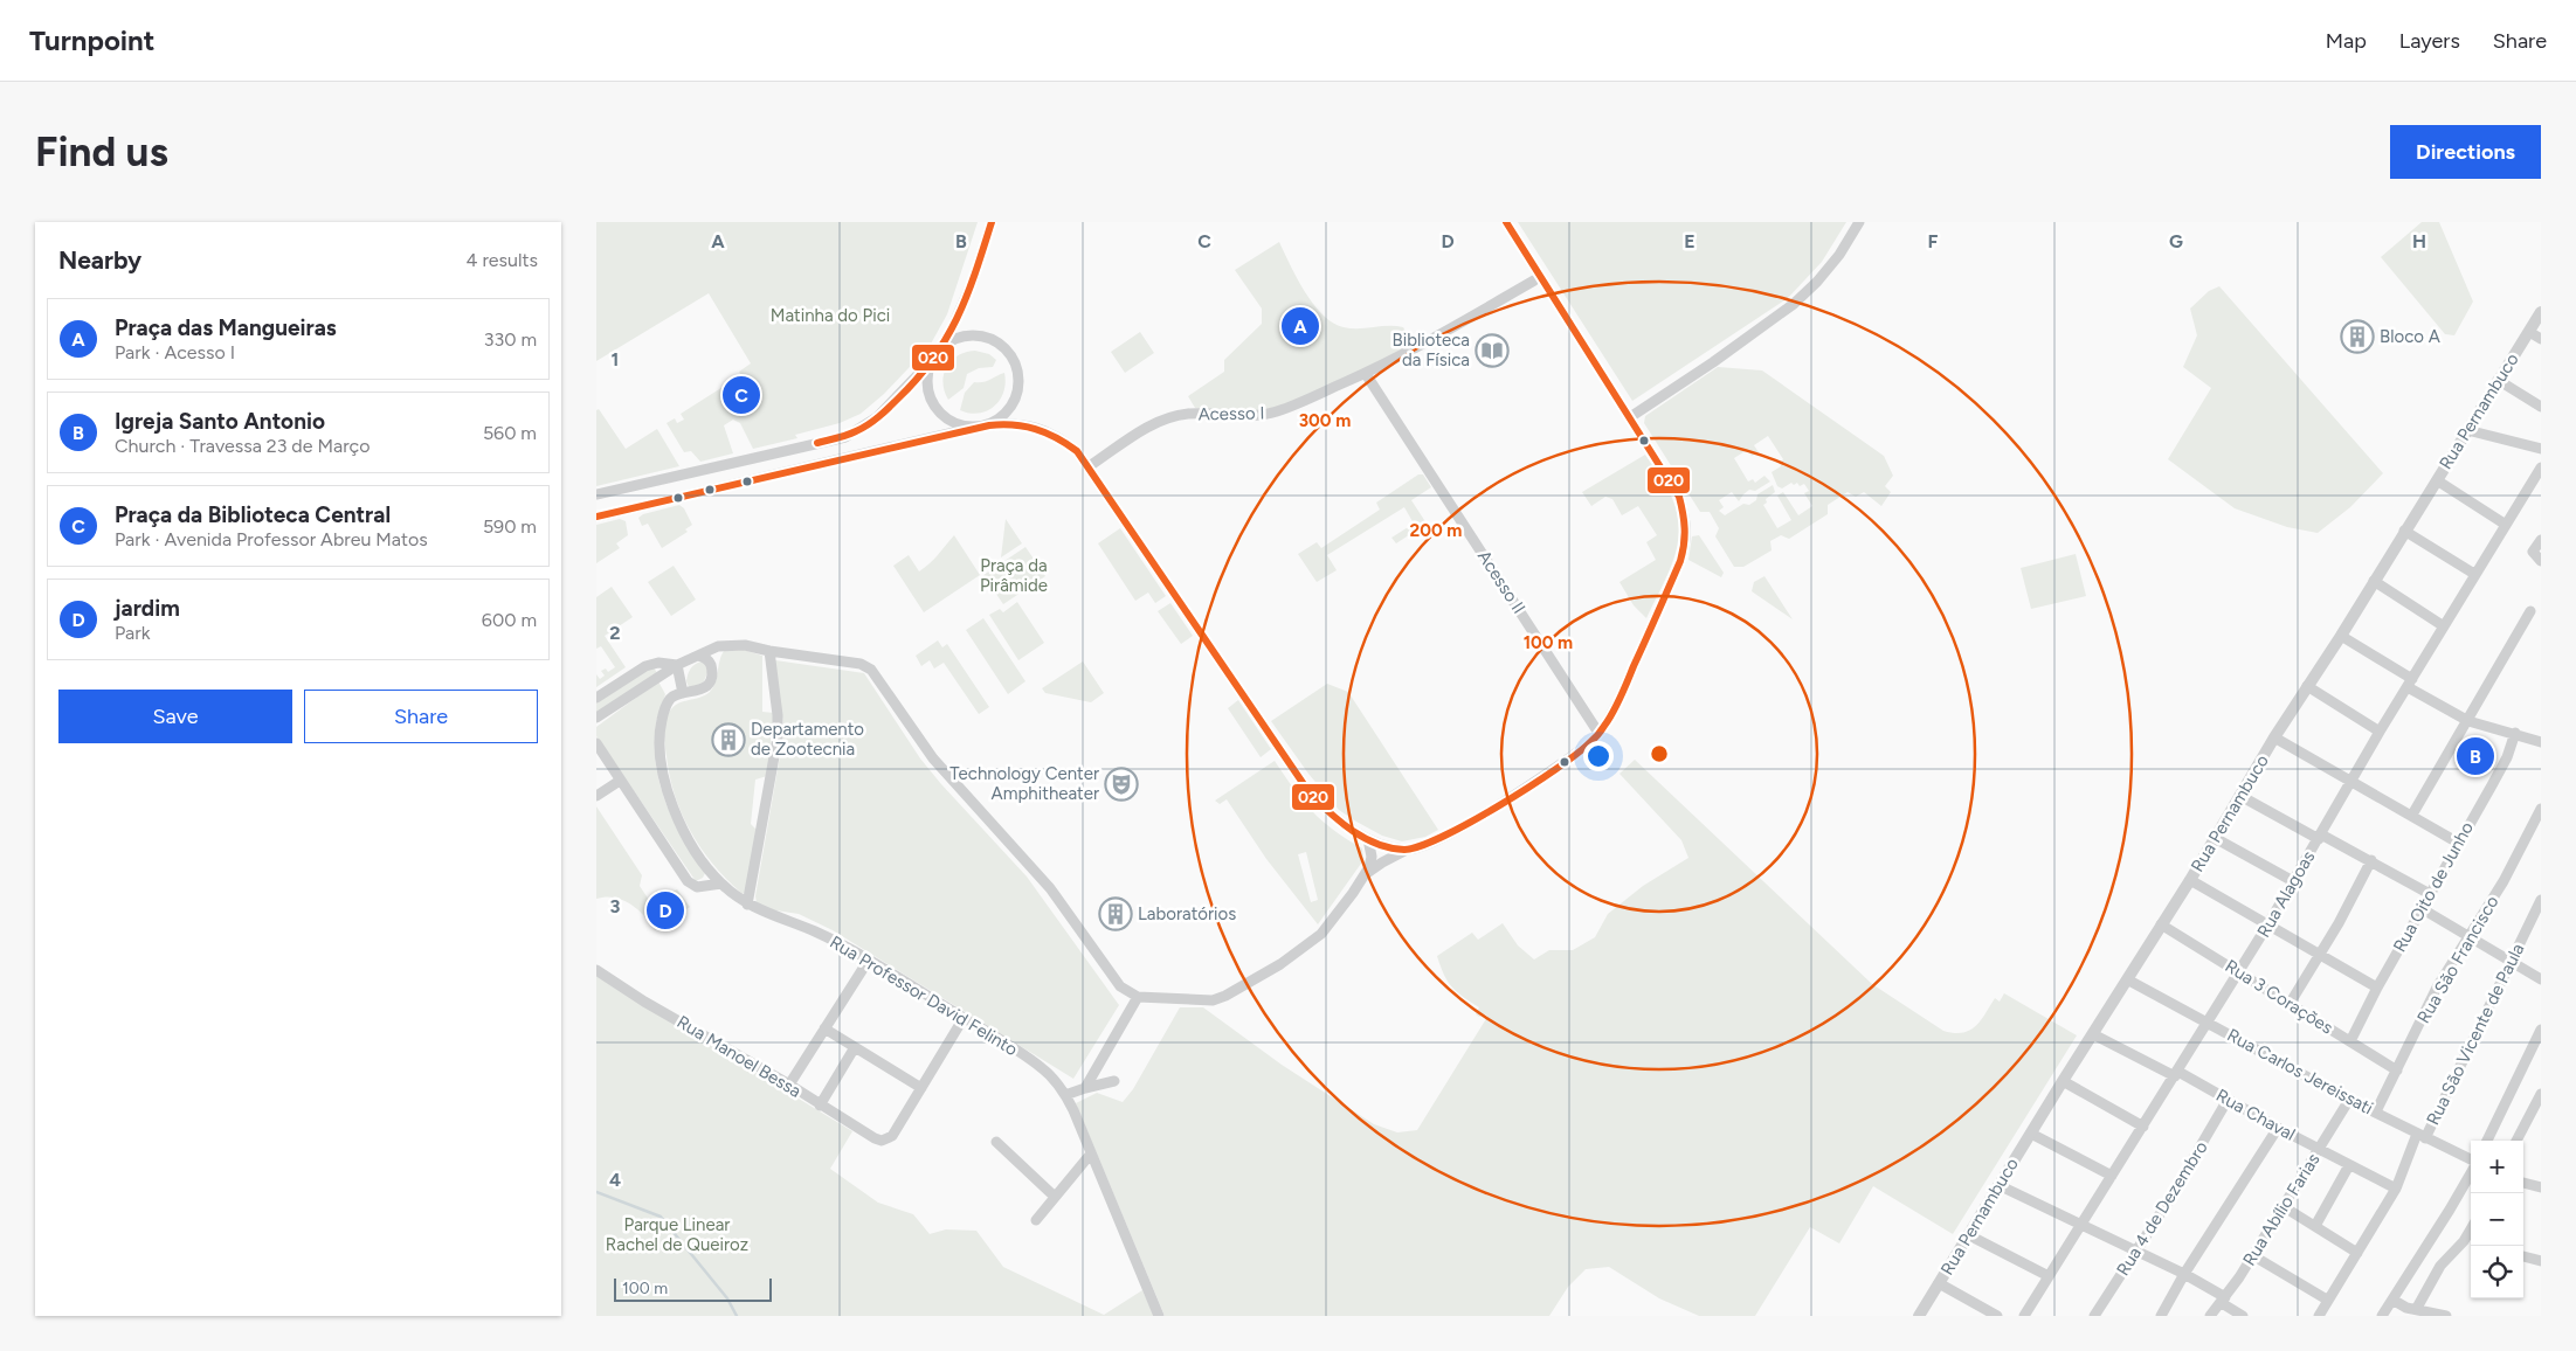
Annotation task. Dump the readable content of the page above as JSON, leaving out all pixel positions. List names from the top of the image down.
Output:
{
  "streets": {
    "street": [
      "Rua Pernambuco",
      "Acesso I",
      "Acesso II",
      "Rua Oito de Junho",
      "Rua Alagoas",
      "Rua São Francisco",
      "Rua Professor David Felinto",
      "Rua 3 Corações",
      "Rua São Vicente de Paula",
      "Rua Manoel Bessa",
      "Rua Carlos Jereissati",
      "Rua Chaval",
      "Rua 4 de Dezembro",
      "Rua Abílio Farias"
    ]
  },
  "crossings": [
    ["Rua Pernambuco", "Rua 3 Corações"],
    ["Rua Pernambuco", "Rua Carlos Jereissati"],
    ["Rua Pernambuco", "Rua Chaval"],
    ["Acesso I", "Acesso II"],
    ["Rua Oito de Junho", "Rua 3 Corações"],
    ["Rua Alagoas", "Rua 3 Corações"],
    ["Rua Alagoas", "Rua Carlos Jereissati"],
    ["Rua Alagoas", "Rua Chaval"],
    ["Rua São Francisco", "Rua 3 Corações"],
    ["Rua São Francisco", "Rua Carlos Jereissati"],
    ["Rua São Vicente de Paula", "Rua Carlos Jereissati"],
    ["Rua São Vicente de Paula", "Rua Chaval"],
    ["Rua Carlos Jereissati", "Rua Abílio Farias"],
    ["Rua Chaval", "Rua 4 de Dezembro"],
    ["Rua Chaval", "Rua Abílio Farias"]
  ],
  "parks": ["Matinha do Pici", "Praça da Pirâmide", "Parque Linear Rachel de Queiroz"],
  "places": {
    "building": ["Bloco A", "Departamento de Zootecnia", "Laboratórios"],
    "library": ["Biblioteca da Física"],
    "theatre": ["Technology Center Amphitheater"]
  },
  "lines": ["transit line 020"],
  "scale_bar": "100 m",
  "page": {
    "header": "Turnpoint",
    "nav": ["Map", "Layers", "Share"],
    "buttons": [
      "Directions",
      ["Save", "Share"]
    ],
    "title": "Find us",
    "heading": ["Nearby", "4 results"],
    "list": [
      {
        "mark": "A",
        "name": "Praça das Mangueiras",
        "note": "Park · Acesso I",
        "value": "330 m"
      },
      {
        "mark": "B",
        "name": "Igreja Santo Antonio",
        "note": "Church · Travessa 23 de Março",
        "value": "560 m"
      },
      {
        "mark": "C",
        "name": "Praça da Biblioteca Central",
        "note": "Park · Avenida Professor Abreu Matos",
        "value": "590 m"
      },
      {
        "mark": "D",
        "name": "jardim",
        "note": "Park",
        "value": "600 m"
      }
    ],
    "pins": [
      "A",
      "C",
      "B",
      "D"
    ],
    "map_buttons": ["+", "−"],
    "scale": "100 m"
  },
  "grid": {
    "columns": [
      "A",
      "B",
      "C",
      "D",
      "E",
      "F",
      "G",
      "H"
    ],
    "rows": [
      "1",
      "2",
      "3",
      "4"
    ]
  },
  "rings": ["300 m", "200 m", "100 m"]
}
